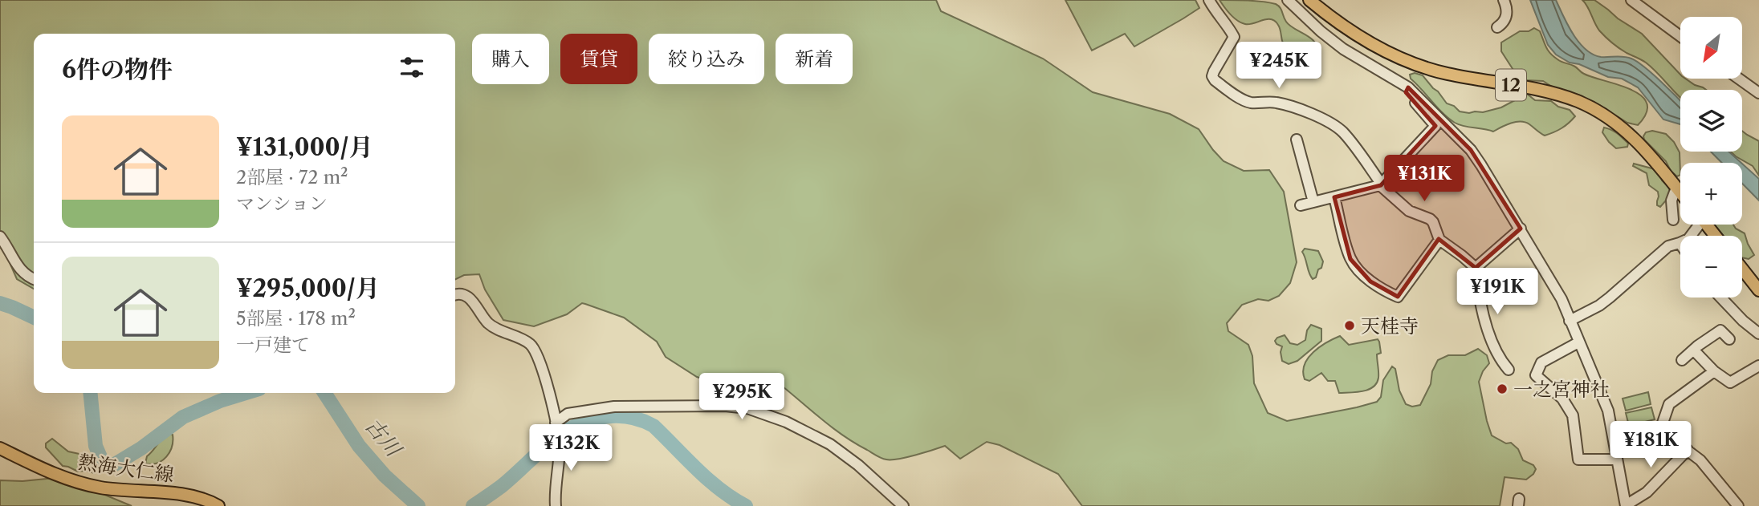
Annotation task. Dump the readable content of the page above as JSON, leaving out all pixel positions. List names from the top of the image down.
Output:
{
  "streets": {
    "main road": ["12", "熱海大仁線"]
  },
  "water": ["古川"],
  "places": ["天桂寺", "一之宮神社"],
  "north": "bottom left",
  "page": {
    "map_buttons": ["+", "−"],
    "chip": [
      "購入",
      "賃貸",
      "絞り込み",
      "新着"
    ],
    "heading": "6件の物件",
    "price": [
      "¥245K",
      "¥131K",
      "¥191K",
      "¥295K",
      "¥181K",
      "¥132K"
    ],
    "list": [
      {
        "name": "¥131,000/月",
        "note": "2部屋 · 72 m² · マンション"
      },
      {
        "name": "¥295,000/月",
        "note": "5部屋 · 178 m² · 一戸建て"
      }
    ]
  }
}
